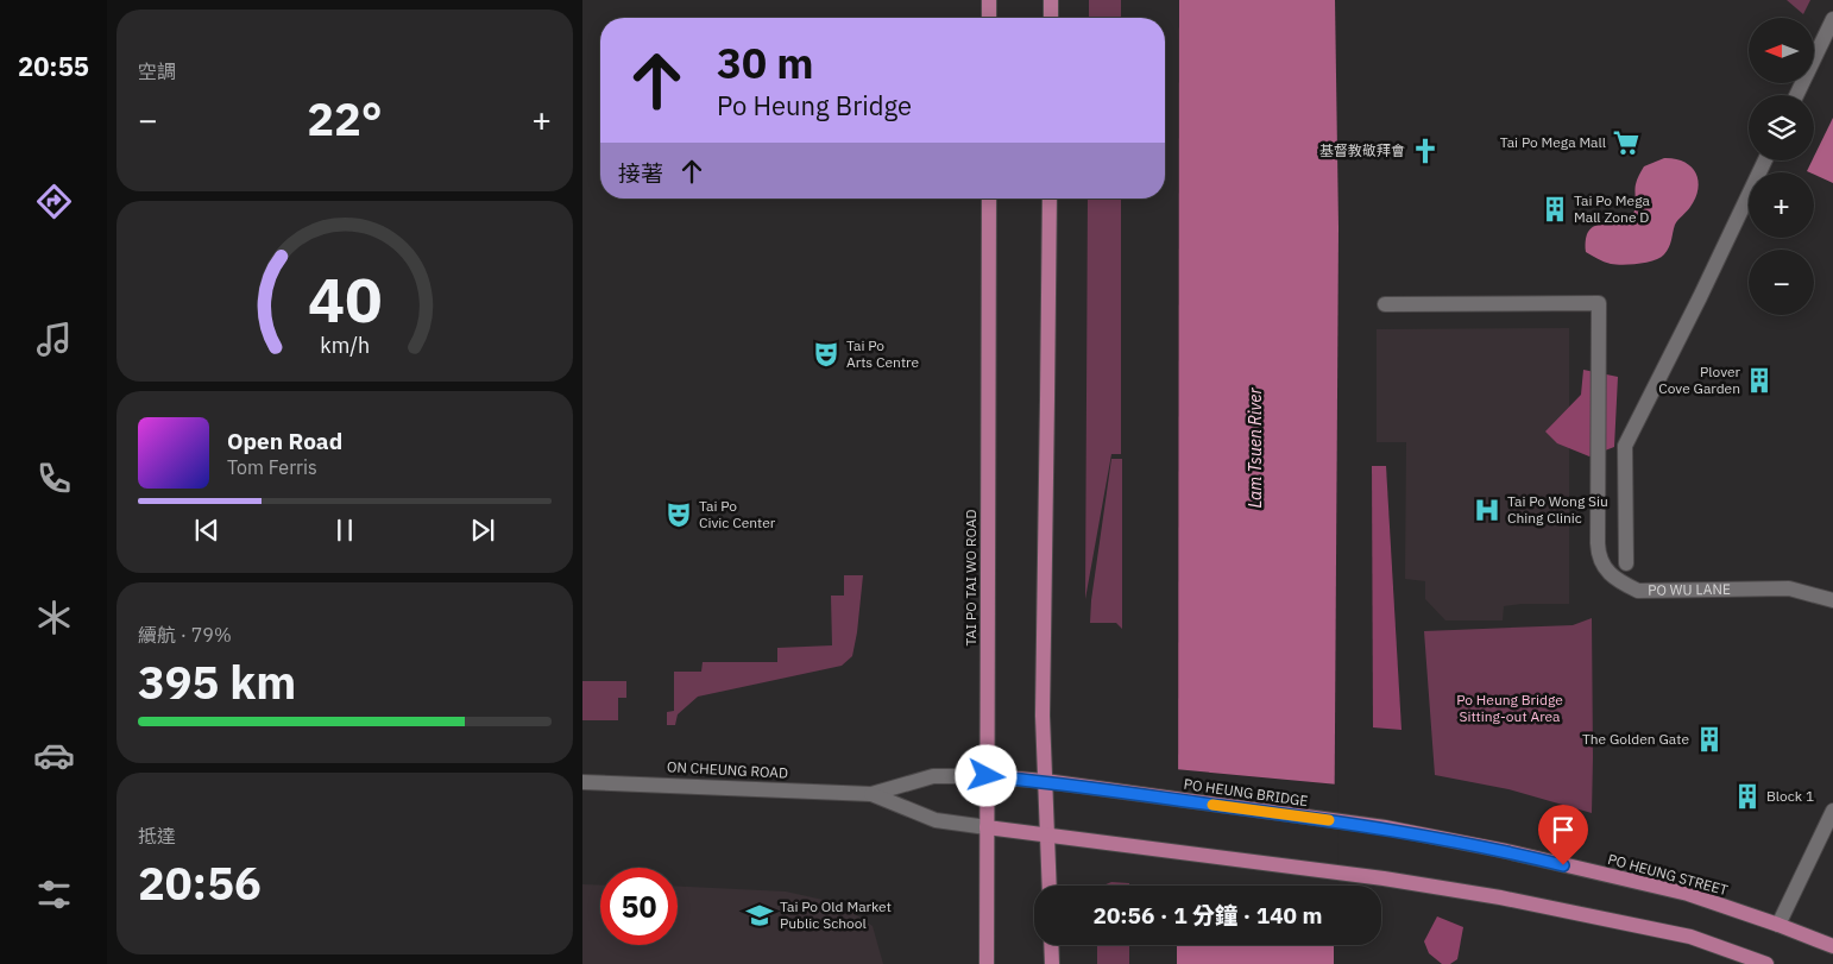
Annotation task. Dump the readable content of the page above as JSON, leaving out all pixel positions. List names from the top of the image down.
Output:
{
  "streets": {
    "main road": [
      "TAI PO TAI WO ROAD",
      "ON CHEUNG ROAD",
      "PO HEUNG BRIDGE",
      "PO HEUNG STREET"
    ],
    "street": ["PO WU LANE"]
  },
  "crossings": [
    ["TAI PO TAI WO ROAD", "ON CHEUNG ROAD"],
    ["ON CHEUNG ROAD", "PO HEUNG BRIDGE"],
    ["PO HEUNG BRIDGE", "PO HEUNG STREET"]
  ],
  "water": ["Lam Tsuen River"],
  "parks": ["Po Heung Bridge Sitting-out Area"],
  "places": {
    "supermarket": ["Tai Po Mega Mall"],
    "church": ["基督教敬拜會"],
    "building": [
      "Tai Po Mega Mall Zone D",
      "Plover Cove Garden",
      "The Golden Gate",
      "Block 1"
    ],
    "theatre": ["Tai Po Arts Centre", "Tai Po Civic Center"],
    "hospital": ["Tai Po Wong Siu Ching Clinic"],
    "school or university": ["Tai Po Old Market Public School"]
  },
  "north": "left",
  "page": {
    "tabs": "20:55",
    "tile": [
      "空調",
      ["續航 · 79%", "395 km"],
      ["抵達", "20:56"]
    ],
    "map_buttons": ["+", "−"],
    "turn": ["30 m", "Po Heung Bridge"],
    "heat": ["−", "22°", "+"],
    "then": "接著",
    "song": ["Open Road", "Tom Ferris"],
    "limit": "50",
    "trip": "20:56 · 1 分鐘 · 140 m",
    "gauge": ["40", "km/h"]
  }
}
